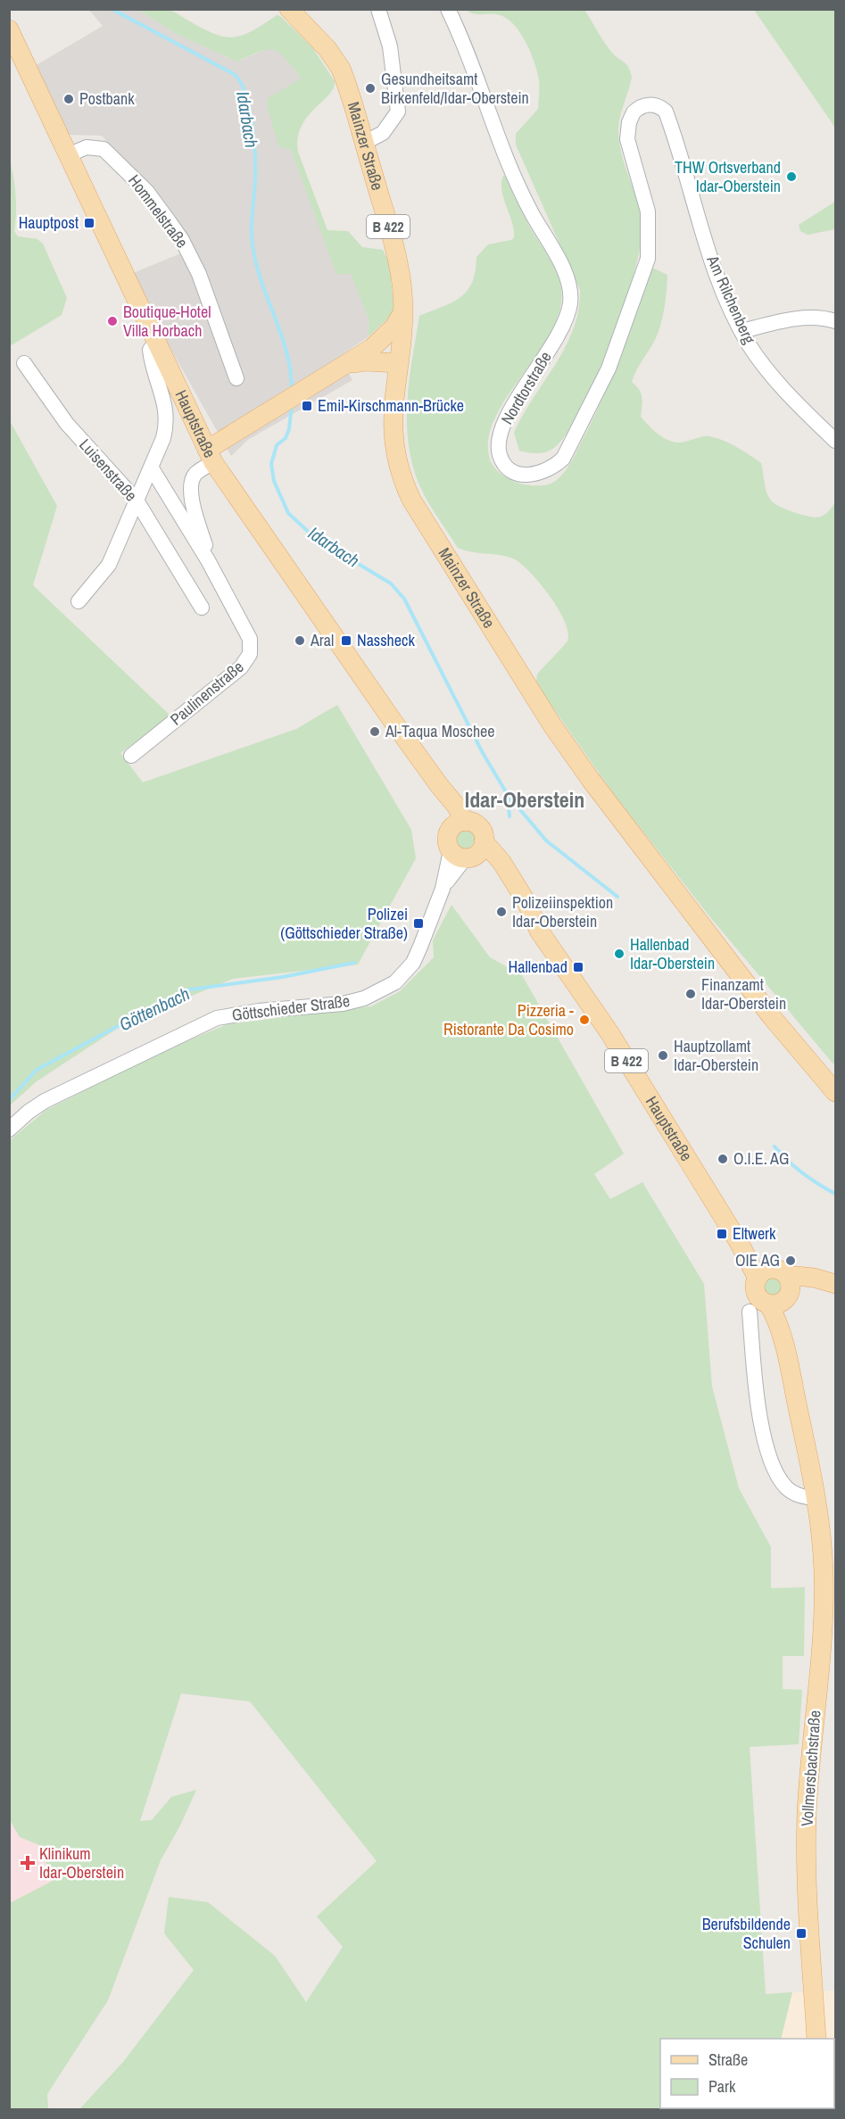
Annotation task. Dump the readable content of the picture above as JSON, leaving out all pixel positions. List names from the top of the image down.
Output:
{
  "streets": {
    "main road": [
      "Mainzer Straße",
      "B 422",
      "Hauptstraße",
      "Vollmersbachstraße"
    ],
    "street": [
      "Hommelstraße",
      "Am Rilchenberg",
      "Nordtorstraße",
      "Luisenstraße",
      "Paulinenstraße",
      "Göttschieder Straße"
    ]
  },
  "crossings": [
    ["Hommelstraße", "Hauptstraße"],
    ["B 422", "Hauptstraße"],
    ["B 422", "Göttschieder Straße"],
    ["Am Rilchenberg", "Nordtorstraße"],
    ["Hauptstraße", "Paulinenstraße"],
    ["Hauptstraße", "Göttschieder Straße"],
    ["Hauptstraße", "Vollmersbachstraße"]
  ],
  "districts": ["Idar-Oberstein"],
  "water": ["Idarbach", "Göttenbach"],
  "places": {
    "other": [
      "Gesundheitsamt Birkenfeld/Idar-Oberstein",
      "Postbank",
      "THW Ortsverband Idar-Oberstein",
      "Boutique-Hotel Villa Horbach",
      "Aral",
      "Al-Taqua Moschee",
      "Polizeiinspektion Idar-Oberstein",
      "Hallenbad Idar-Oberstein",
      "Finanzamt Idar-Oberstein",
      "Pizzeria - Ristorante Da Cosimo",
      "Hauptzollamt Idar-Oberstein",
      "O.I.E. AG",
      "OIE AG"
    ],
    "transit": [
      "Hauptpost",
      "Emil-Kirschmann-Brücke",
      "Nassheck",
      "Polizei (Göttschieder Straße)",
      "Hallenbad",
      "Eltwerk",
      "Berufsbildende Schulen"
    ],
    "health": ["Klinikum Idar-Oberstein"]
  },
  "legend": ["Straße", "Park"]
}
